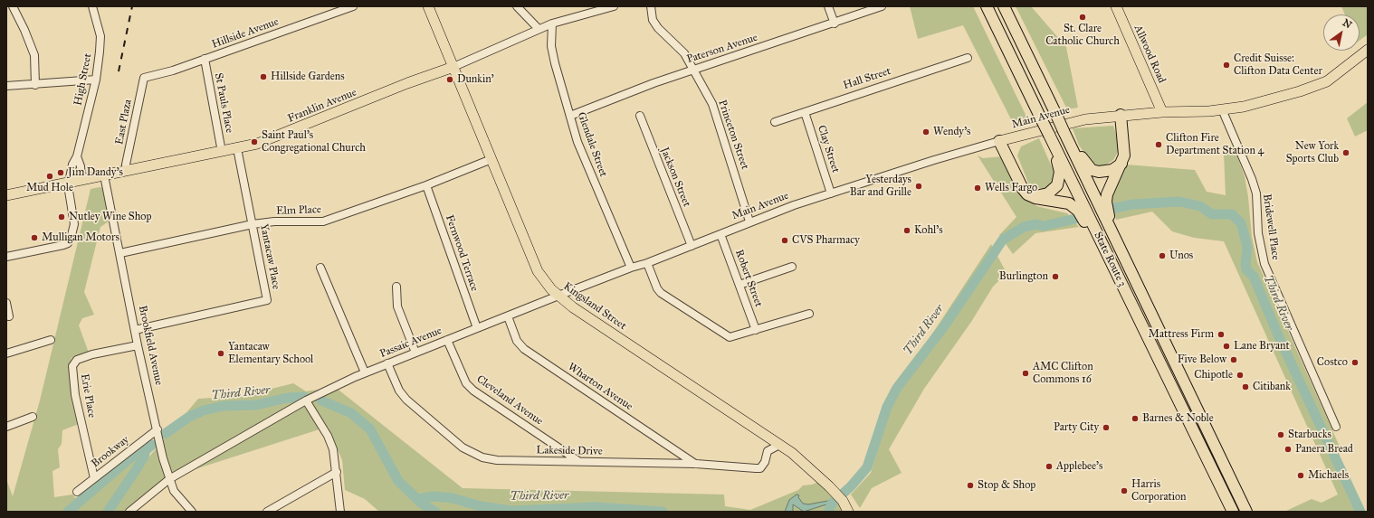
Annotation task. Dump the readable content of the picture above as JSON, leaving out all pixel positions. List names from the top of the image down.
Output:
{
  "streets": {
    "highway": ["State Route 3"],
    "main road": [
      "Allwood Road",
      "Franklin Avenue",
      "Main Avenue",
      "Kingsland Street"
    ],
    "street": [
      "Hillside Avenue",
      "Paterson Avenue",
      "Hall Street",
      "High Street",
      "St Pauls Place",
      "East Plaza",
      "Princeton Street",
      "Glendale Street",
      "Clay Street",
      "Jackson Street",
      "Elm Place",
      "Bridewell Place",
      "Fernwood Terrace",
      "Yantacaw Place",
      "Robert Street",
      "Passaic Avenue",
      "Brookfield Avenue",
      "Wharton Avenue",
      "Erie Place",
      "Cleveland Avenue",
      "Lakeside Drive",
      "Brookway"
    ]
  },
  "crossings": [
    ["Hillside Avenue", "St Pauls Place"],
    ["Hillside Avenue", "East Plaza"],
    ["Paterson Avenue", "Princeton Street"],
    ["Paterson Avenue", "Glendale Street"],
    ["Allwood Road", "Main Avenue"],
    ["Hall Street", "Clay Street"],
    ["High Street", "Franklin Avenue"],
    ["St Pauls Place", "Franklin Avenue"],
    ["Franklin Avenue", "East Plaza"],
    ["Franklin Avenue", "Glendale Street"],
    ["Franklin Avenue", "Yantacaw Place"],
    ["Franklin Avenue", "Kingsland Street"],
    ["Franklin Avenue", "Brookfield Avenue"],
    ["Main Avenue", "Princeton Street"],
    ["Main Avenue", "Clay Street"],
    ["Main Avenue", "Bridewell Place"],
    ["Main Avenue", "Robert Street"],
    ["Main Avenue", "Passaic Avenue"],
    ["Glendale Street", "Passaic Avenue"],
    ["Jackson Street", "Passaic Avenue"],
    ["Elm Place", "Fernwood Terrace"],
    ["Elm Place", "Yantacaw Place"],
    ["Elm Place", "Kingsland Street"],
    ["Elm Place", "Brookfield Avenue"],
    ["Fernwood Terrace", "Passaic Avenue"],
    ["Yantacaw Place", "Brookfield Avenue"],
    ["Robert Street", "Passaic Avenue"],
    ["Kingsland Street", "Passaic Avenue"],
    ["Kingsland Street", "Lakeside Drive"],
    ["Passaic Avenue", "Brookfield Avenue"],
    ["Passaic Avenue", "Wharton Avenue"],
    ["Passaic Avenue", "Cleveland Avenue"],
    ["Passaic Avenue", "Lakeside Drive"],
    ["Brookfield Avenue", "Erie Place"],
    ["Brookfield Avenue", "Brookway"],
    ["Wharton Avenue", "Lakeside Drive"],
    ["Erie Place", "Brookway"],
    ["Cleveland Avenue", "Lakeside Drive"]
  ],
  "water": ["Third River"],
  "places": [
    "St. Clare Catholic Church",
    "Credit Suisse: Clifton Data Center",
    "Hillside Gardens",
    "Dunkin'",
    "Wendy's",
    "Saint Paul's Congregational Church",
    "Clifton Fire Department Station 4",
    "New York Sports Club",
    "Jim Dandy's",
    "Mud Hole",
    "Yesterdays Bar and Grille",
    "Wells Fargo",
    "Nutley Wine Shop",
    "Kohl's",
    "Mulligan Motors",
    "CVS Pharmacy",
    "Unos",
    "Burlington",
    "Mattress Firm",
    "Lane Bryant",
    "Yantacaw Elementary School",
    "Five Below",
    "Costco",
    "AMC Clifton Commons 16",
    "Chipotle",
    "Citibank",
    "Barnes & Noble",
    "Party City",
    "Starbucks",
    "Panera Bread",
    "Applebee's",
    "Michaels",
    "Stop & Shop",
    "Harris Corporation"
  ],
  "north": "top right"
}
